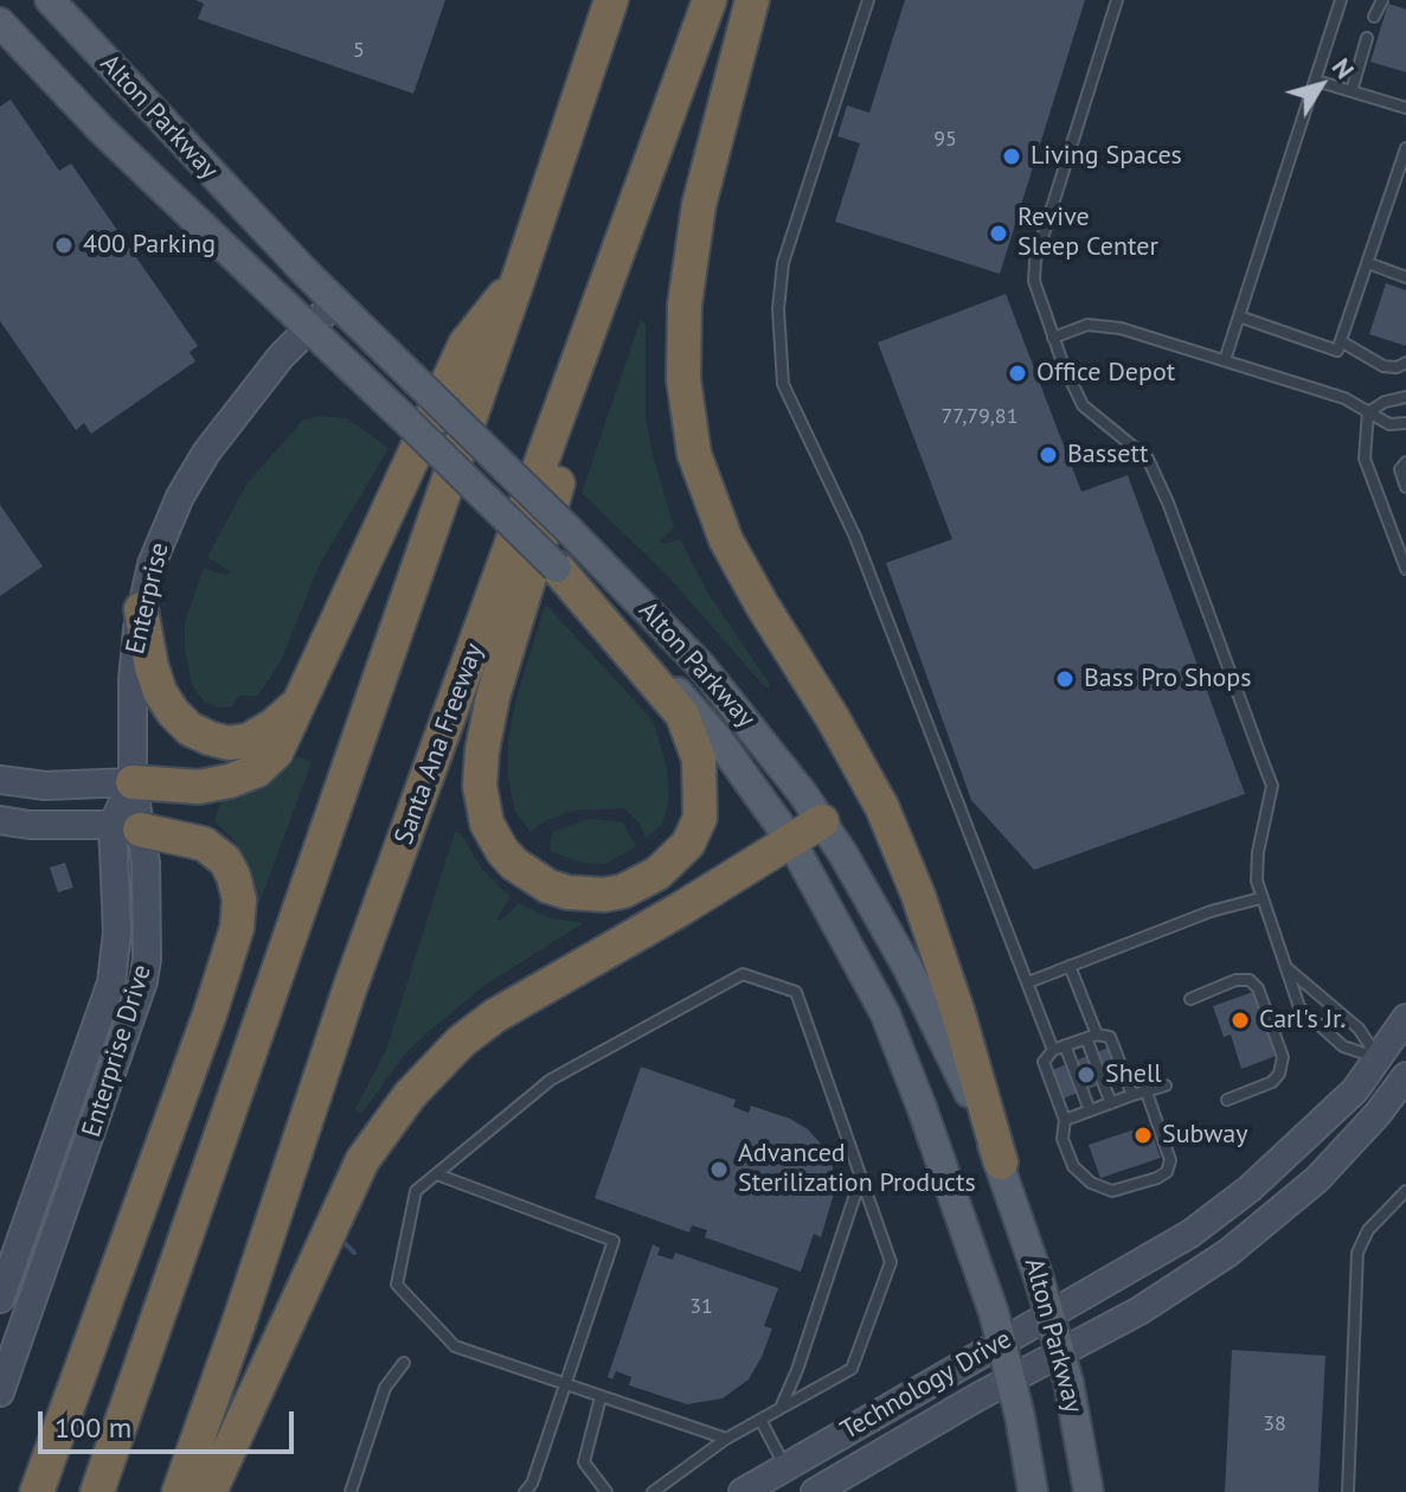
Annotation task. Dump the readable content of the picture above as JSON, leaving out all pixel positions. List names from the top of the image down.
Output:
{
  "streets": {
    "highway": ["Santa Ana Freeway"],
    "main road": ["Alton Parkway"],
    "street": ["Enterprise", "Enterprise Drive", "Technology Drive"]
  },
  "crossings": [
    ["Alton Parkway", "Enterprise"],
    ["Alton Parkway", "Technology Drive"],
    ["Enterprise", "Enterprise Drive"]
  ],
  "places": [
    "Living Spaces",
    "Revive Sleep Center",
    "400 Parking",
    "Office Depot",
    "Bassett",
    "Bass Pro Shops",
    "Carl's Jr.",
    "Shell",
    "Subway",
    "Advanced Sterilization Products"
  ],
  "house_numbers": [
    "5",
    "95",
    "77,79,81",
    "31",
    "38"
  ],
  "scale_bar": "100 m",
  "north": "top right"
}
